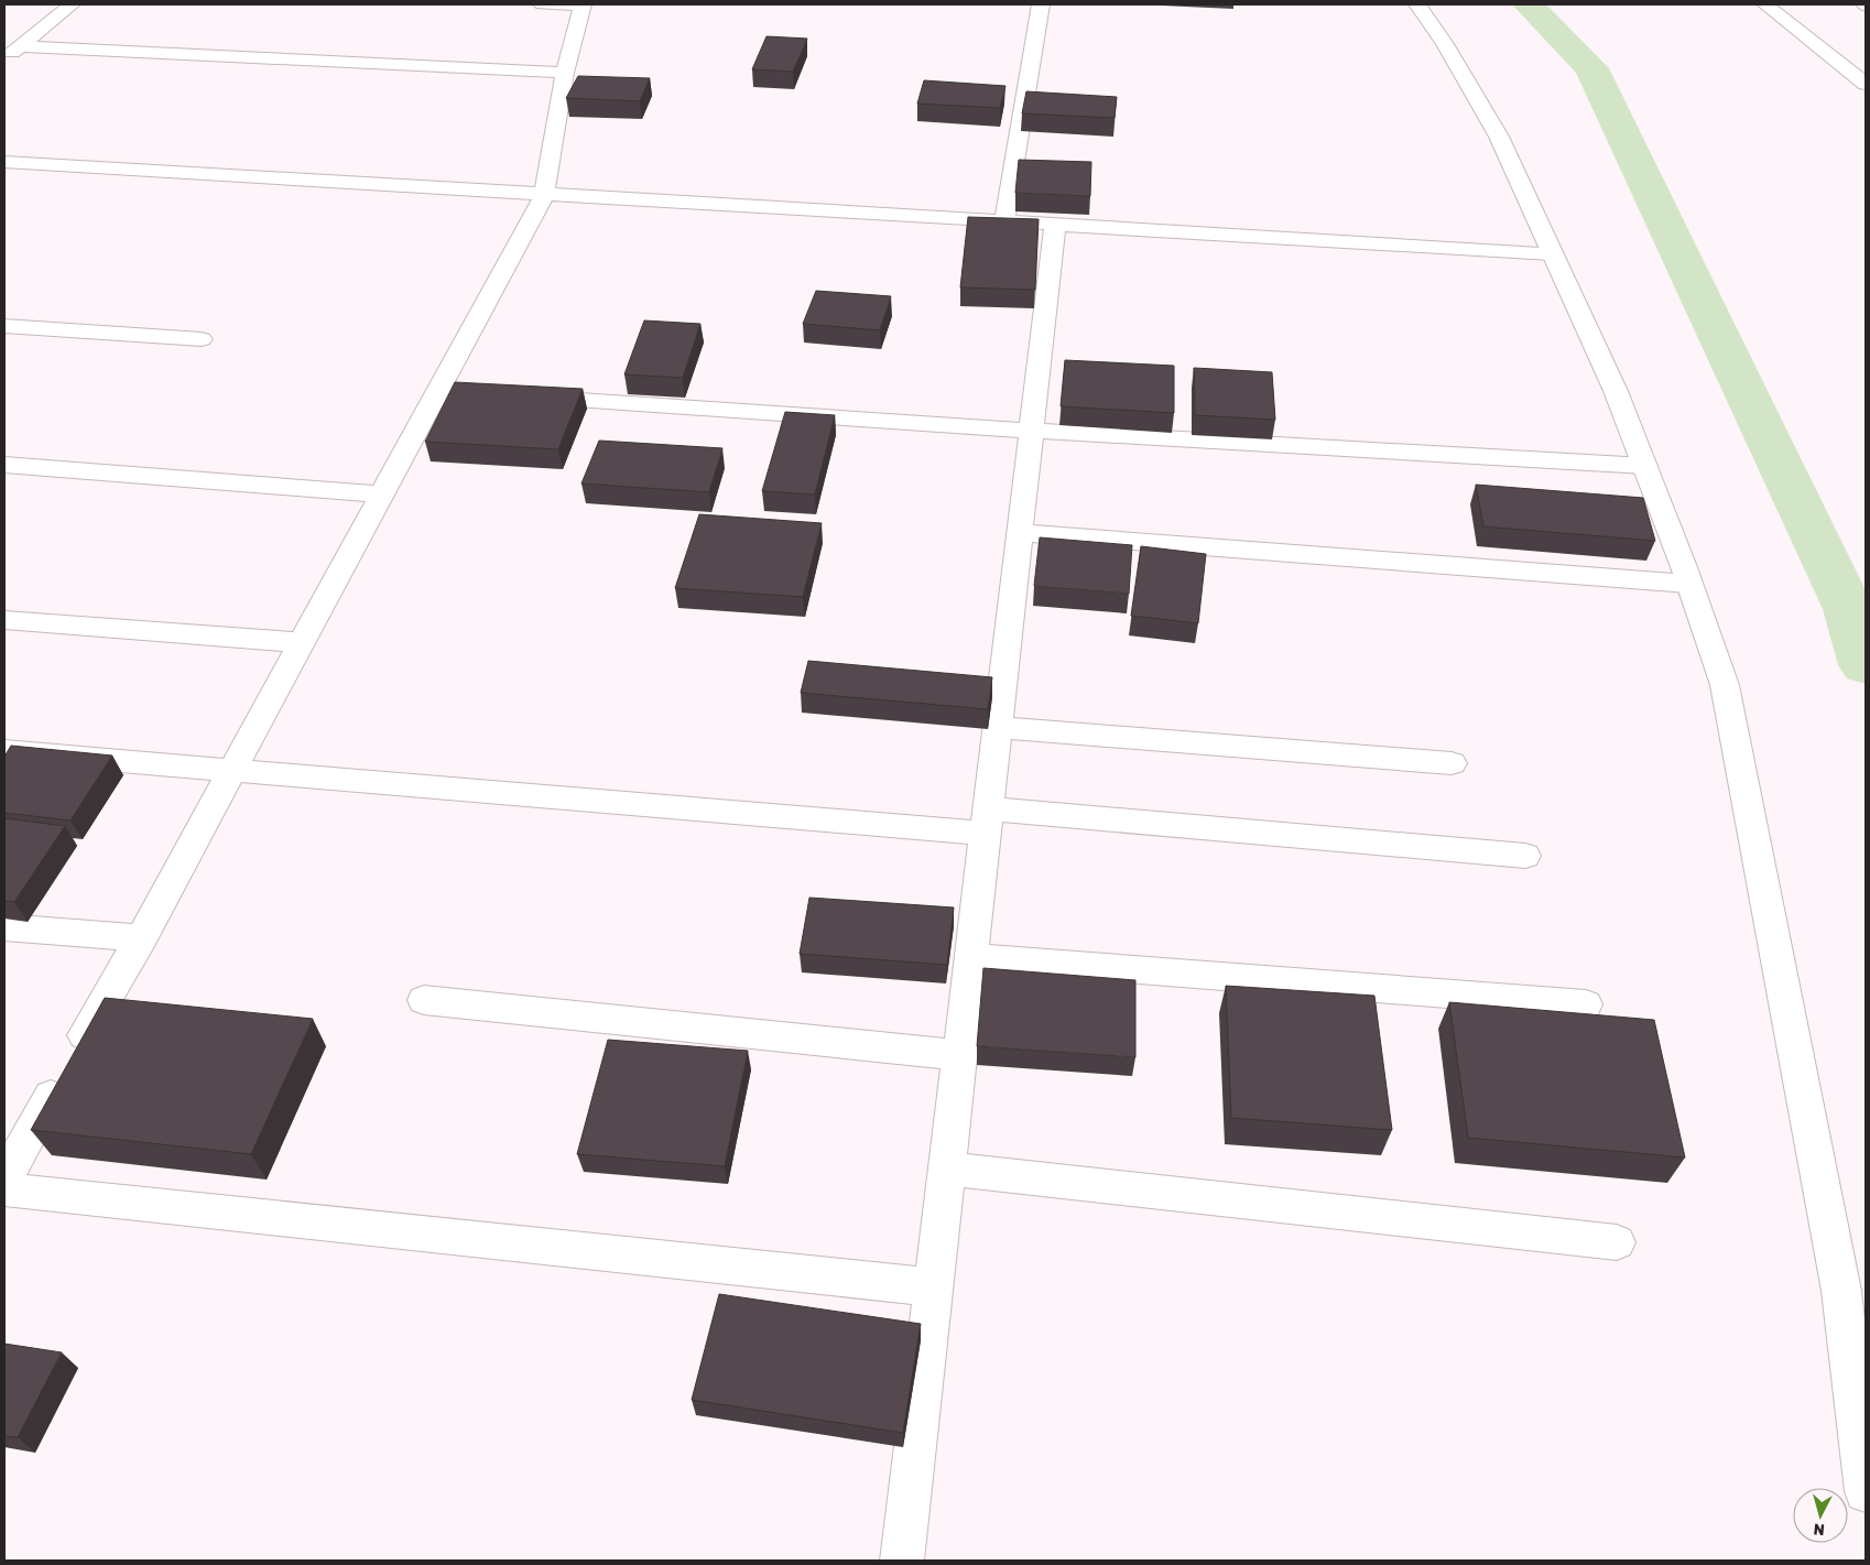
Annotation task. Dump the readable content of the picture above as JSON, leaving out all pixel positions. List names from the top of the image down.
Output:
{
  "north": "bottom"
}
